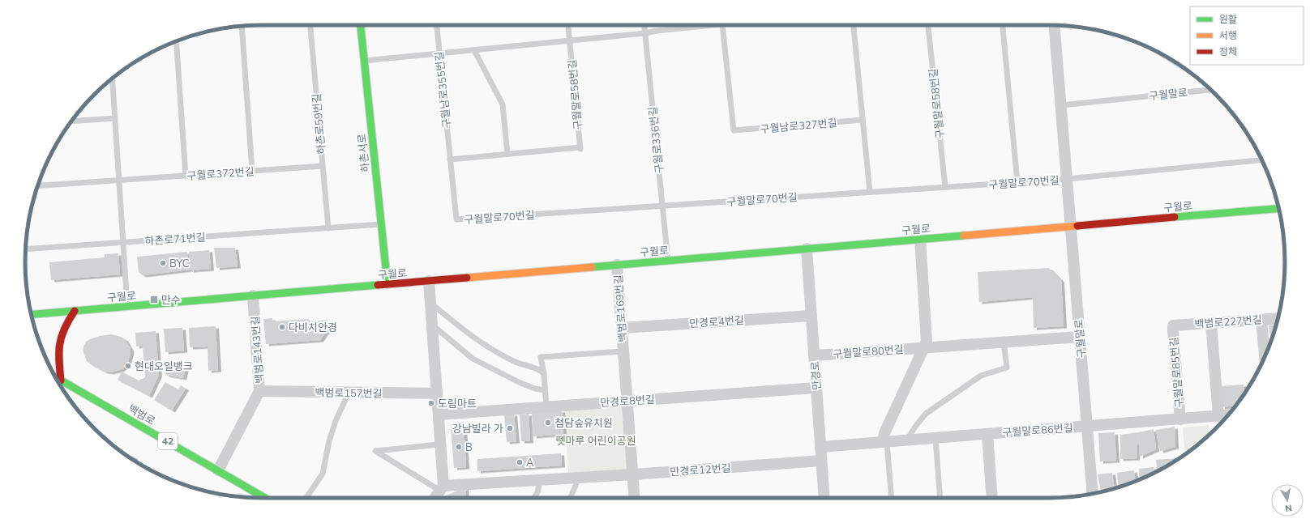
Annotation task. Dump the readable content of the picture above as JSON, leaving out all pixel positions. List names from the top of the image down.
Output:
{
  "streets": {
    "main road": [
      "하촌서로",
      "구월로",
      "백범로",
      "42"
    ],
    "street": [
      "구월말로",
      "백범로169번길",
      "만경로4번길",
      "백범로227번길",
      "백범로143번길",
      "구월말로80번길",
      "구월말로85번길",
      "만경로",
      "백범로157번길",
      "만경로8번길",
      "구월말로86번길",
      "만경로12번길"
    ],
    "lane": [
      "구월남로355번길",
      "구월말로58번길",
      "하촌로59번길",
      "구월남로327번길",
      "구월로336번길",
      "구월로372번길",
      "구월말로70번길",
      "하촌로71번길"
    ]
  },
  "crossings": [
    ["구월남로355번길", "구월말로70번길"],
    ["구월말로", "구월말로70번길"],
    ["구월말로", "구월로"],
    ["구월말로", "구월말로80번길"],
    ["구월말로", "구월말로85번길"],
    ["구월말로", "구월말로86번길"],
    ["구월말로58번길", "구월말로70번길"],
    ["하촌로59번길", "구월로372번길"],
    ["하촌로59번길", "하촌로71번길"],
    ["구월로336번길", "구월말로70번길"],
    ["구월로336번길", "구월로"],
    ["하촌서로", "구월로"],
    ["하촌서로", "하촌로71번길"],
    ["구월로", "백범로169번길"],
    ["구월로", "백범로143번길"],
    ["구월로", "만경로"],
    ["백범로169번길", "만경로4번길"],
    ["백범로169번길", "만경로8번길"],
    ["백범로169번길", "만경로12번길"],
    ["만경로4번길", "만경로"],
    ["백범로227번길", "구월말로85번길"],
    ["백범로143번길", "백범로157번길"],
    ["백범로143번길", "백범로"],
    ["구월말로80번길", "만경로"],
    ["구월말로80번길", "구월말로86번길"],
    ["구월말로85번길", "구월말로86번길"],
    ["만경로", "만경로8번길"],
    ["만경로", "구월말로86번길"],
    ["만경로", "만경로12번길"]
  ],
  "parks": ["뗏마루 어린이공원"],
  "places": {
    "other": [
      "BYC",
      "다비치안경",
      "현대오일뱅크",
      "도림마트",
      "첨담숲유치원",
      "강남빌라 가",
      "B",
      "A"
    ],
    "transit": ["만수"]
  },
  "legend": ["원활", "서행", "정체"],
  "north": "bottom"
}
